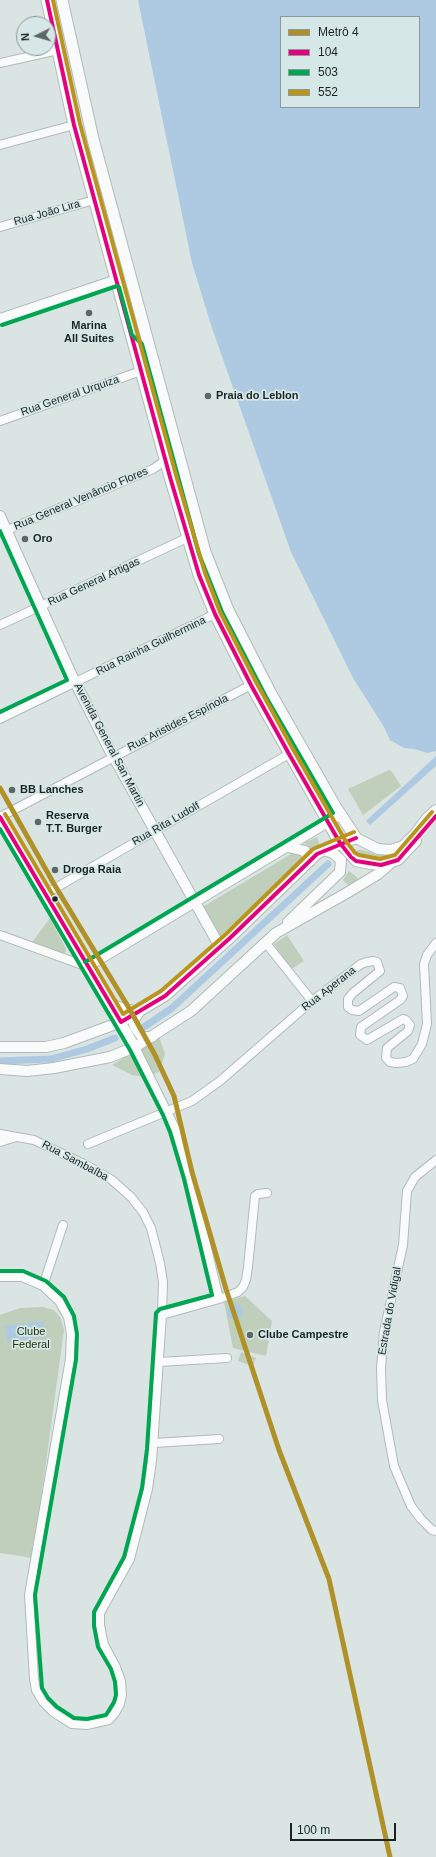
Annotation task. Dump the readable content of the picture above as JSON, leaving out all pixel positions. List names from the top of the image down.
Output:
{
  "streets": {
    "main road": ["Avenida General San Martin"],
    "street": [
      "Rua João Lira",
      "Rua General Urquiza",
      "Rua General Venâncio Flores",
      "Rua General Artigas",
      "Rua Rainha Guilhermina",
      "Rua Aristides Espínola",
      "Rua Rita Ludolf",
      "Rua Aperana",
      "Rua Sambaíba",
      "Estrada do Vidigal"
    ]
  },
  "crossings": [
    ["Rua General Venâncio Flores", "Avenida General San Martin"],
    ["Rua General Artigas", "Avenida General San Martin"],
    ["Rua Rainha Guilhermina", "Avenida General San Martin"],
    ["Rua Aristides Espínola", "Avenida General San Martin"],
    ["Avenida General San Martin", "Rua Rita Ludolf"]
  ],
  "parks": ["Clube Federal"],
  "places": [
    "Marina All Suites",
    "Praia do Leblon",
    "Oro",
    "BB Lanches",
    "Reserva T.T. Burger",
    "Droga Raia",
    "Clube Campestre"
  ],
  "lines": [
    "transit line 104",
    "transit line 552",
    "transit line 503",
    "metro line 4"
  ],
  "legend": [
    "Metrô 4",
    "104",
    "503",
    "552"
  ],
  "scale_bar": "100 m",
  "north": "left"
}
